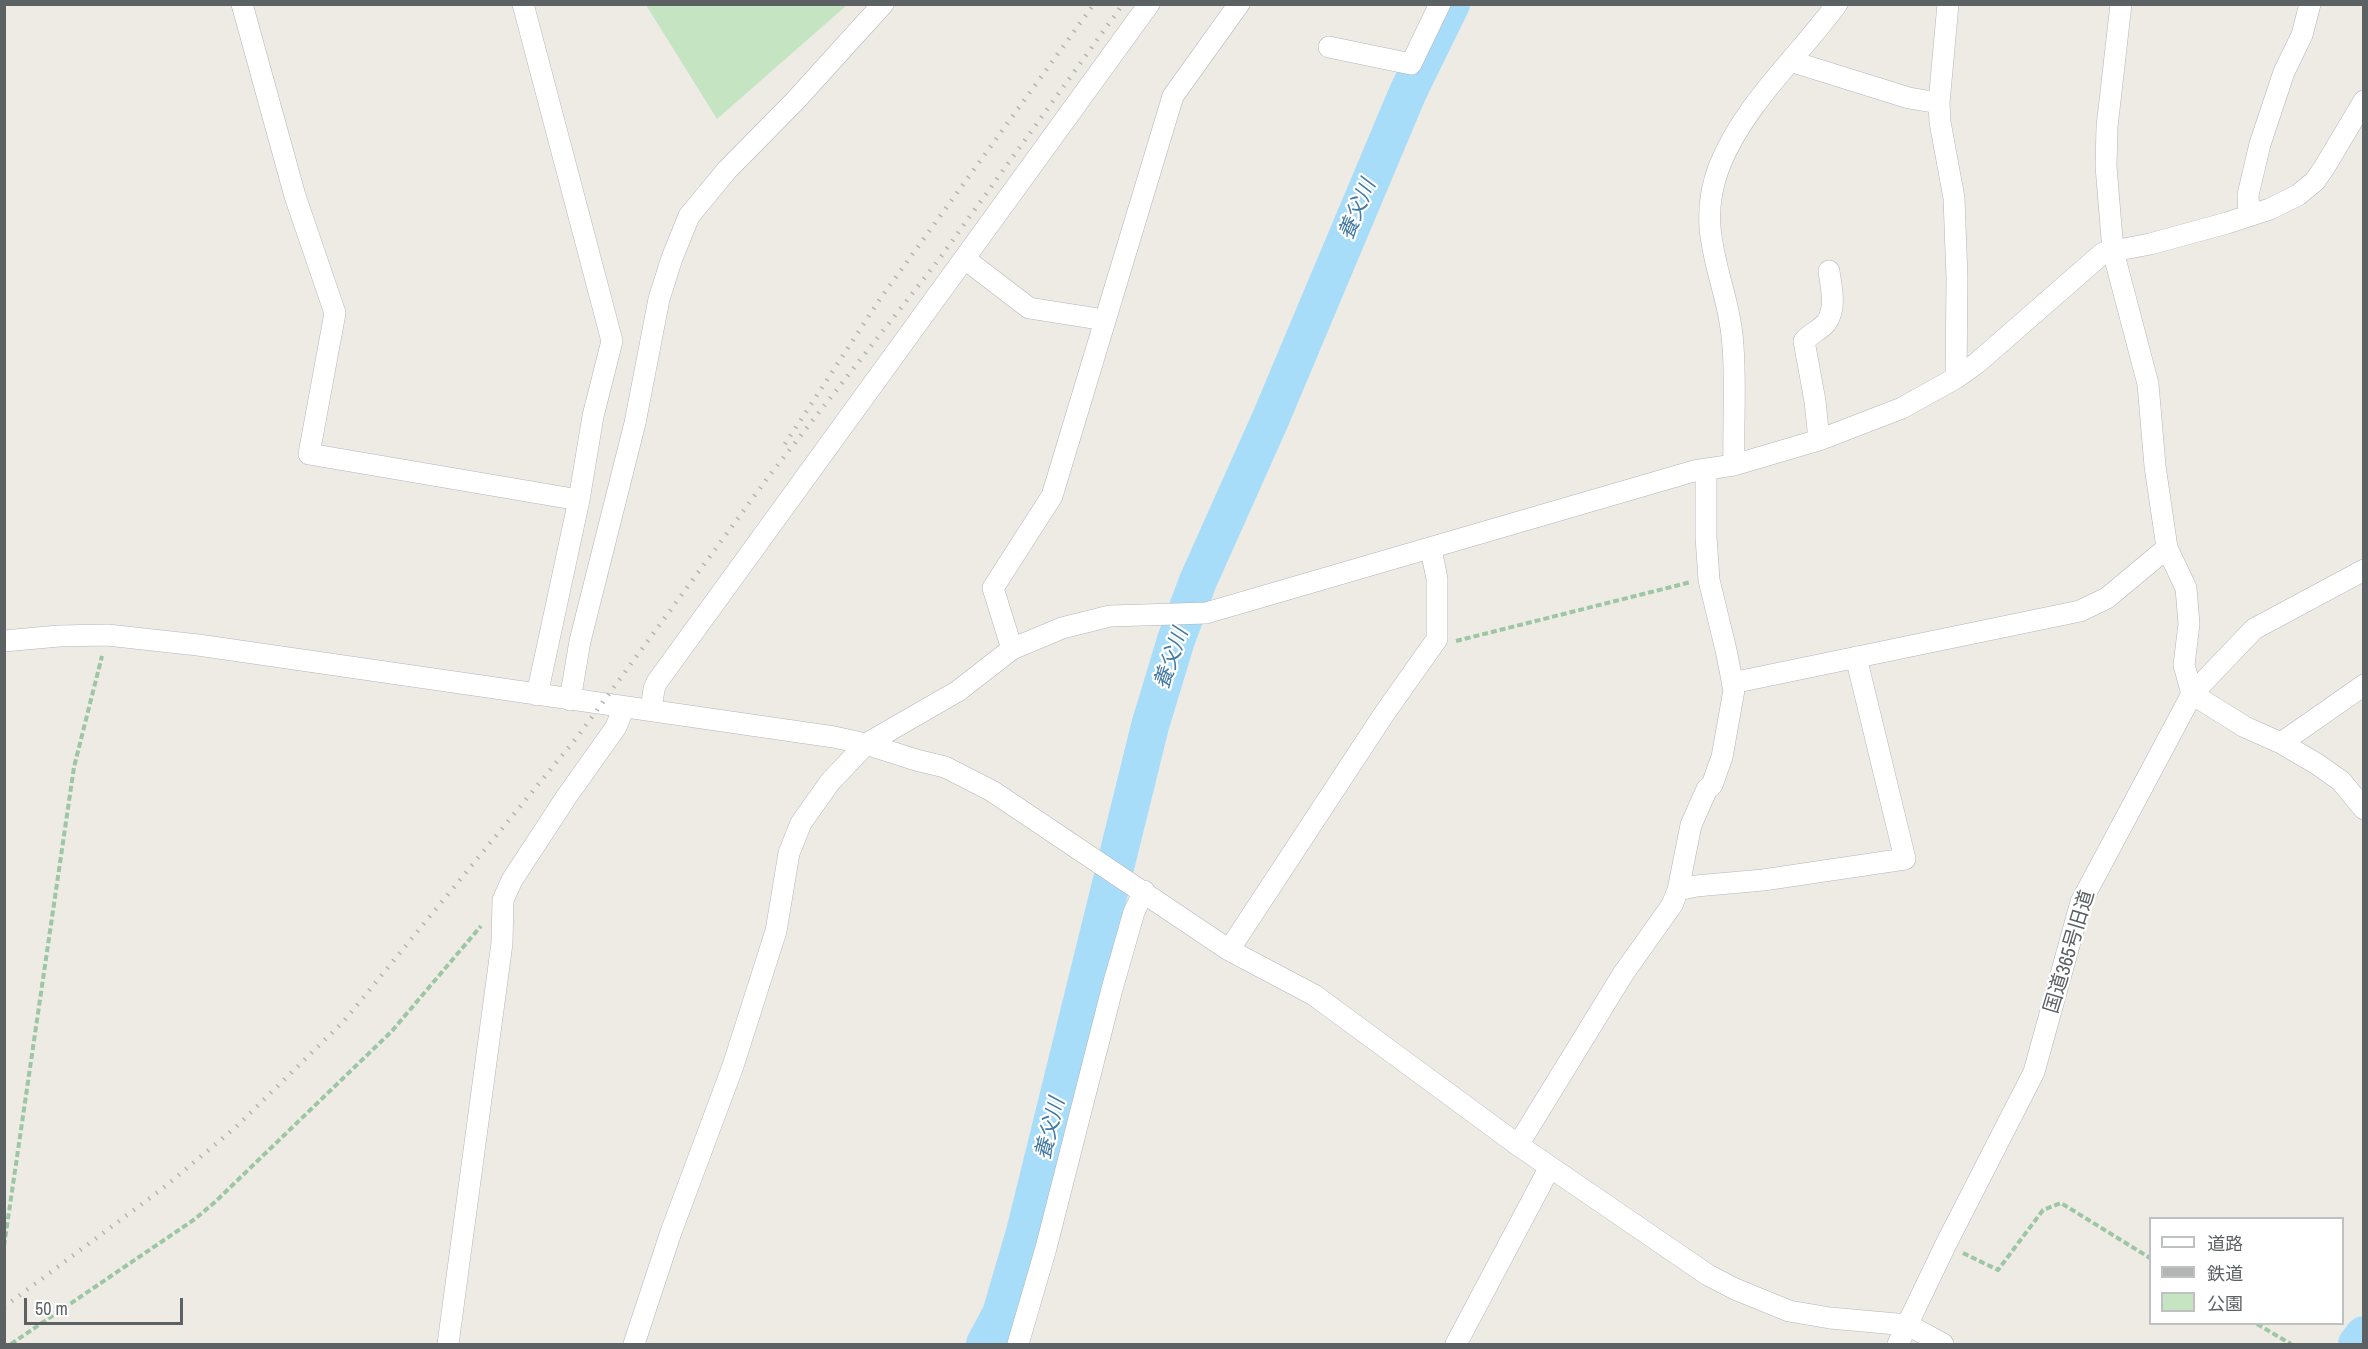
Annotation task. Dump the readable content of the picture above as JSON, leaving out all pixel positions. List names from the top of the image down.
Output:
{
  "streets": {
    "street": ["国道365号旧道"]
  },
  "water": ["養父川"],
  "legend": ["道路", "鉄道", "公園"],
  "scale_bar": "50 m"
}
